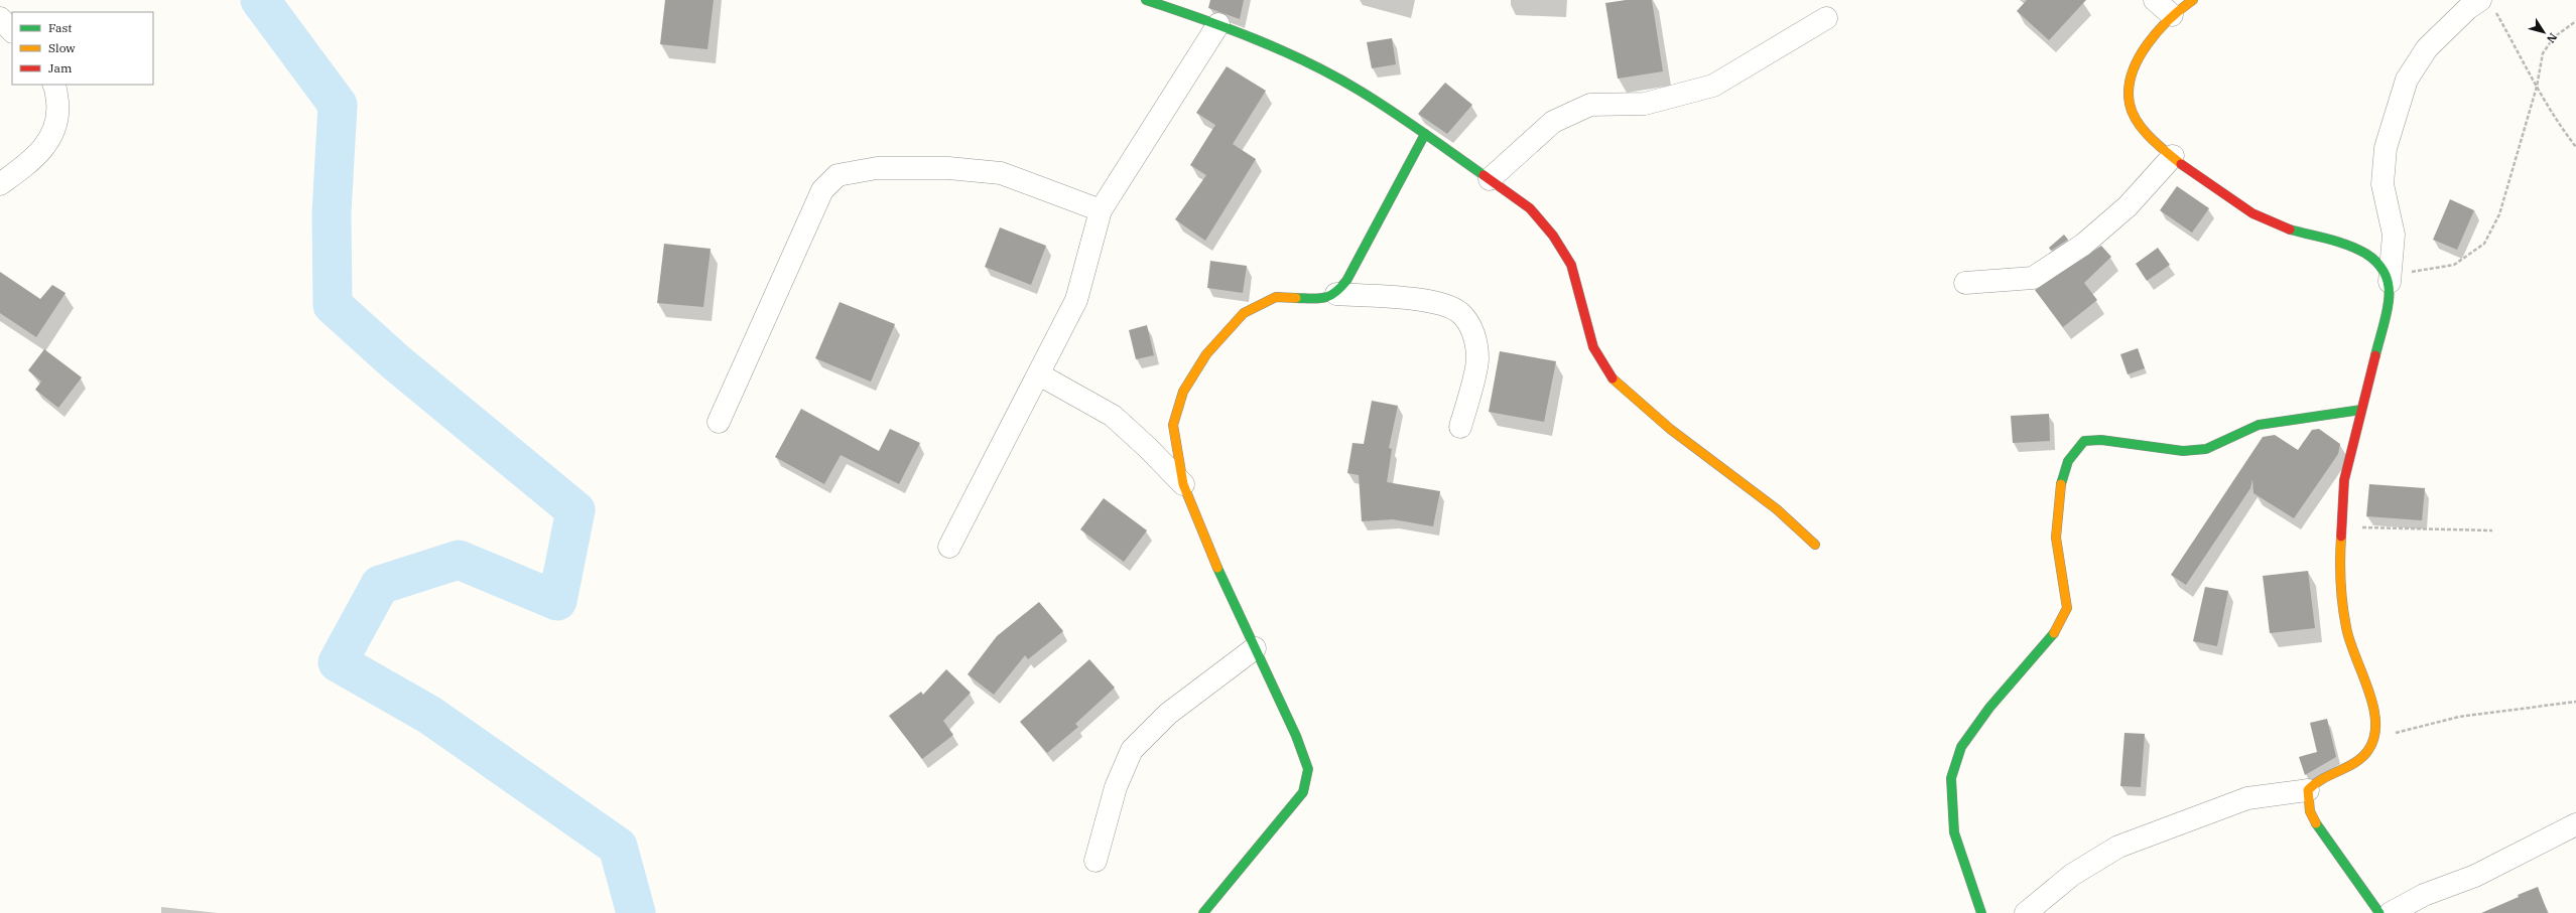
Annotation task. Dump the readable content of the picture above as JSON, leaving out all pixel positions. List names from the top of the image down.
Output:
{
  "legend": ["Fast", "Slow", "Jam"],
  "north": "bottom right"
}
